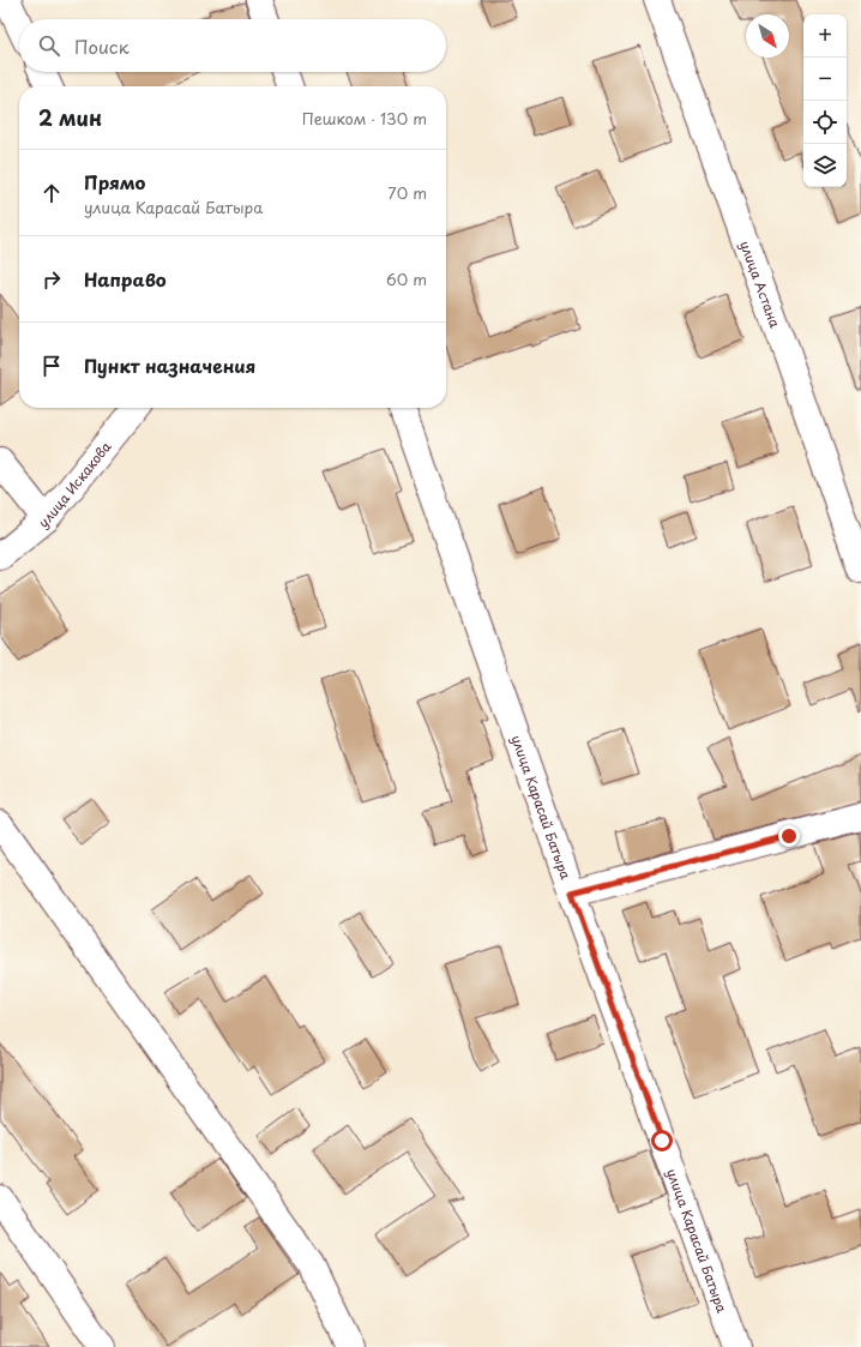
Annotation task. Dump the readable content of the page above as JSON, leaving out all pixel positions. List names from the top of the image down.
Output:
{
  "streets": {
    "street": ["улица Астана", "улица Искакова", "улица Карасай Батыра"]
  },
  "north": "bottom right",
  "page": {
    "map_buttons": ["+", "−"],
    "search": "Поиск",
    "heading": ["2 мин", "Пешком · 130 m"],
    "list": [
      ["Прямо", "улица Карасай Батыра", "70 m"],
      ["Направо", "60 m"],
      "Пункт назначения"
    ]
  }
}
